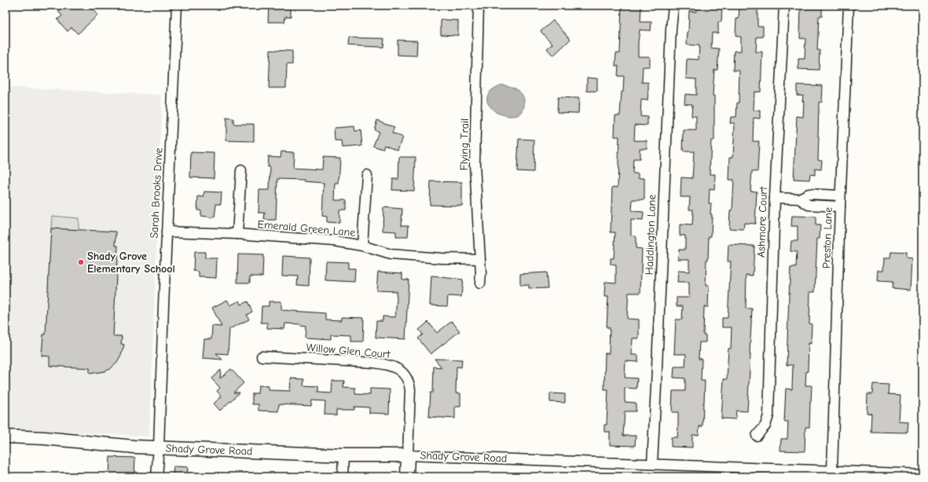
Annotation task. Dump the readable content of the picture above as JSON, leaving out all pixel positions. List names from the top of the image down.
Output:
{
  "streets": {
    "main road": ["Shady Grove Road"],
    "street": [
      "Flying Trail",
      "Sarah Brooks Drive",
      "Ashmore Court",
      "Emerald Green Lane",
      "Haddington Lane",
      "Preston Lane",
      "Willow Glen Court"
    ]
  },
  "crossings": [
    ["Flying Trail", "Emerald Green Lane"],
    ["Sarah Brooks Drive", "Emerald Green Lane"],
    ["Sarah Brooks Drive", "Shady Grove Road"],
    ["Haddington Lane", "Shady Grove Road"],
    ["Preston Lane", "Shady Grove Road"],
    ["Willow Glen Court", "Shady Grove Road"]
  ],
  "places": ["Shady Grove Elementary School"]
}
